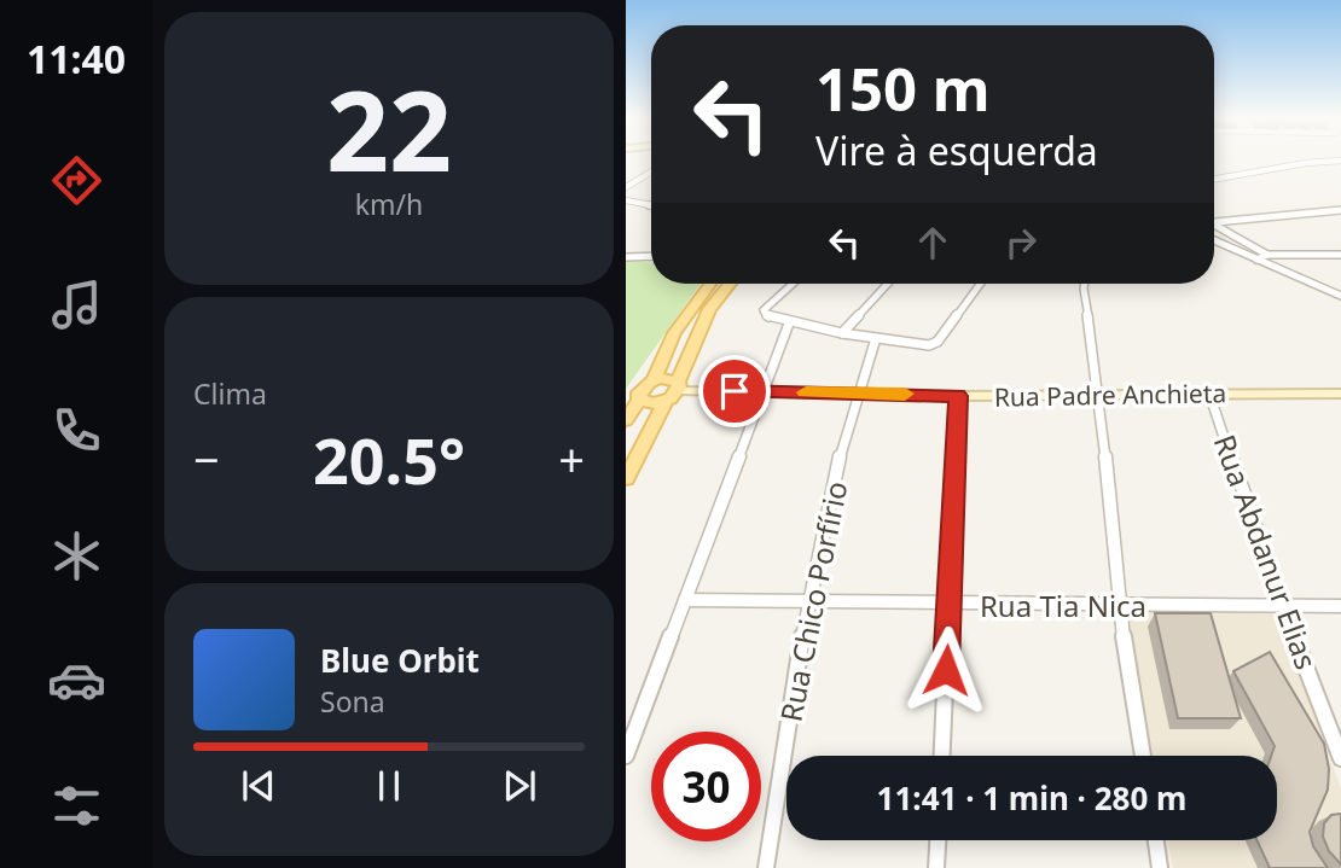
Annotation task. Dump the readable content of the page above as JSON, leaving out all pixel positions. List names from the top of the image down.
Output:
{
  "streets": {
    "main road": ["Rua Padre Anchieta"],
    "street": ["Rua Abdanur Elias", "Rua Chico Porfírio", "Rua Tia Nica"]
  },
  "crossings": [
    ["Rua Padre Anchieta", "Rua Abdanur Elias"],
    ["Rua Padre Anchieta", "Rua Chico Porfírio"],
    ["Rua Abdanur Elias", "Rua Tia Nica"],
    ["Rua Chico Porfírio", "Rua Tia Nica"]
  ],
  "page": {
    "tabs": "11:40",
    "tile": [
      ["22", "km/h"],
      "Clima"
    ],
    "turn": ["150 m", "Vire à esquerda"],
    "heat": ["−", "20.5°", "+"],
    "song": ["Blue Orbit", "Sona"],
    "limit": "30",
    "trip": "11:41 · 1 min · 280 m"
  }
}
